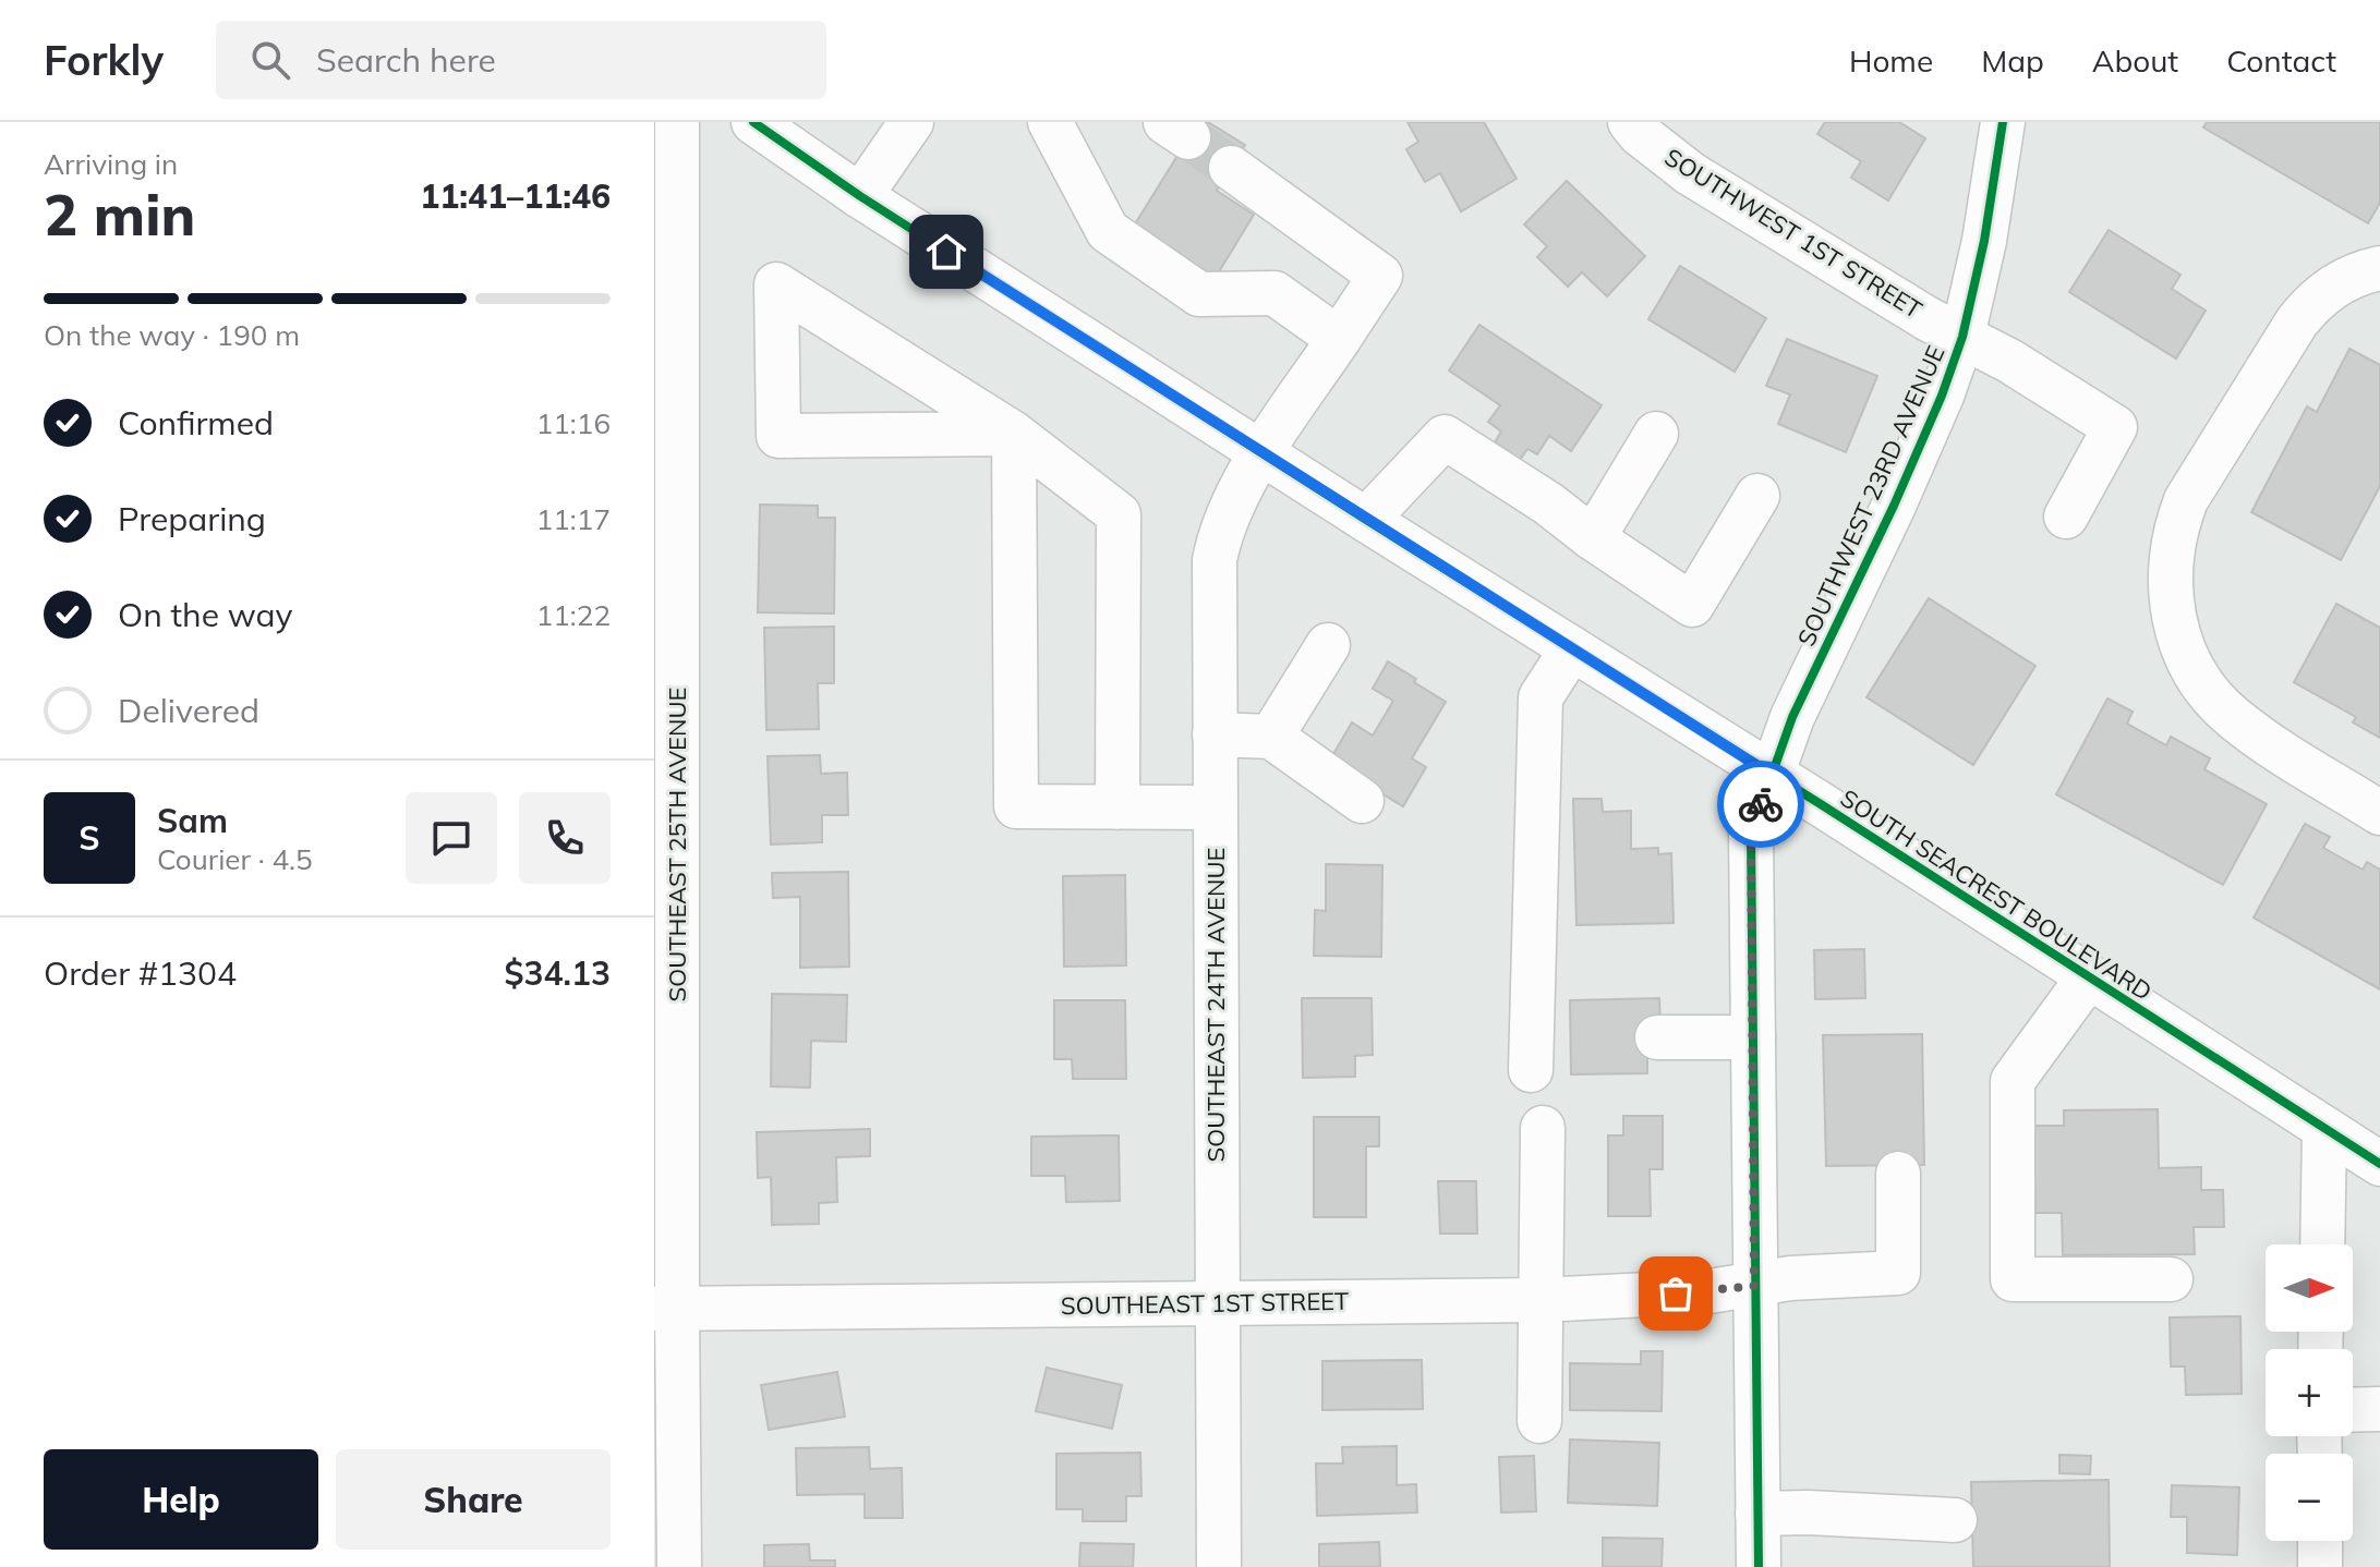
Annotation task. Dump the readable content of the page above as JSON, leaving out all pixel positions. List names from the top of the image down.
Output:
{
  "streets": {
    "street": [
      "SOUTHWEST 1ST STREET",
      "SOUTHWEST 23RD AVENUE",
      "SOUTHEAST 25TH AVENUE",
      "SOUTH SEACREST BOULEVARD",
      "SOUTHEAST 24TH AVENUE",
      "SOUTHEAST 1ST STREET"
    ]
  },
  "crossings": [
    ["SOUTHWEST 1ST STREET", "SOUTHWEST 23RD AVENUE"],
    ["SOUTHWEST 23RD AVENUE", "SOUTH SEACREST BOULEVARD"],
    ["SOUTHWEST 23RD AVENUE", "SOUTHEAST 1ST STREET"],
    ["SOUTHEAST 25TH AVENUE", "SOUTHEAST 1ST STREET"],
    ["SOUTH SEACREST BOULEVARD", "SOUTHEAST 24TH AVENUE"],
    ["SOUTHEAST 24TH AVENUE", "SOUTHEAST 1ST STREET"]
  ],
  "north": "right",
  "page": {
    "header": "Forkly",
    "search": "Search here",
    "nav": [
      "Home",
      "Map",
      "About",
      "Contact"
    ],
    "heading": ["2 min", "Arriving in", "11:41–11:46"],
    "panel": [
      "Sam",
      "Courier · 4.5",
      "Order #1304",
      "$34.13"
    ],
    "bar": "On the way · 190 m",
    "list": [
      ["Confirmed", "11:16"],
      ["Preparing", "11:17"],
      ["On the way", "11:22"],
      "Delivered"
    ],
    "round": "S",
    "map_buttons": ["+", "−"],
    "buttons": ["Help", "Share"]
  }
}
